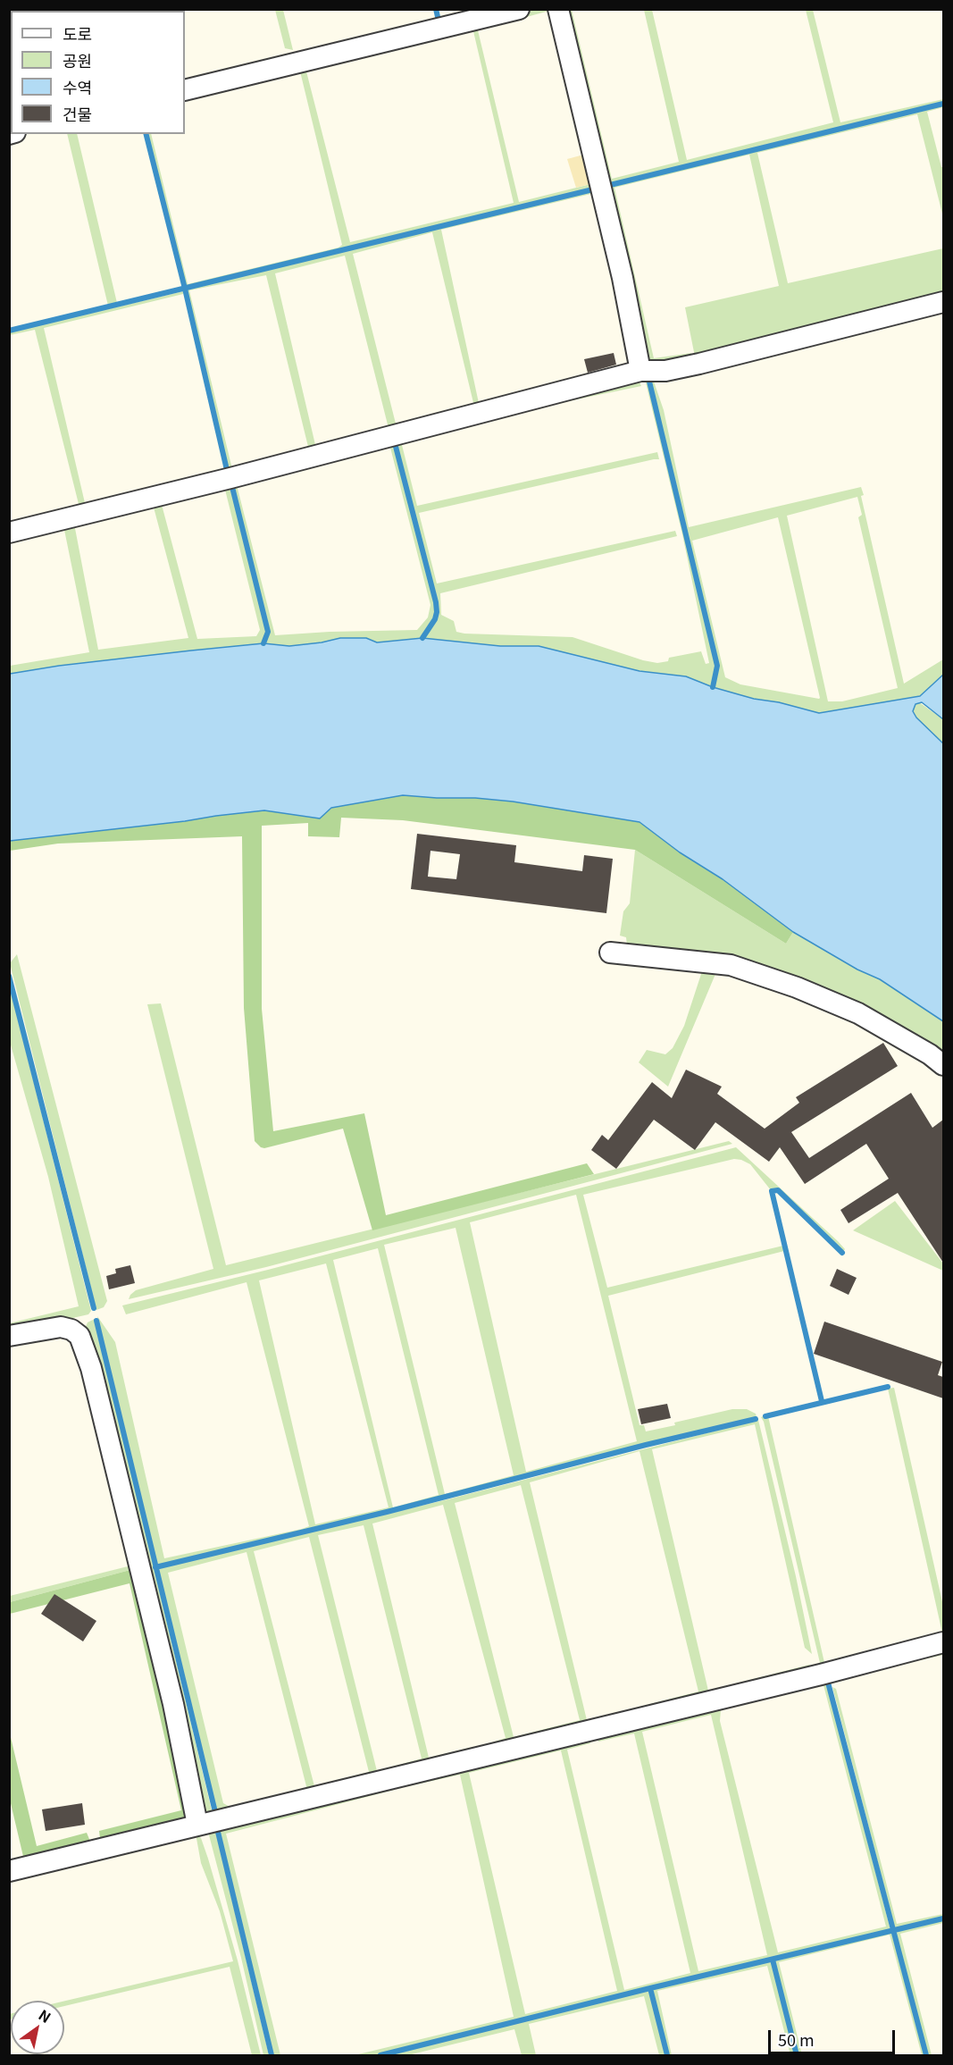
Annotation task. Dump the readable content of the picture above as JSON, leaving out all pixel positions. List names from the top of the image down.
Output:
{
  "legend": [
    "도로",
    "공원",
    "수역",
    "건물"
  ],
  "scale_bar": "50 m",
  "north": "top right"
}
